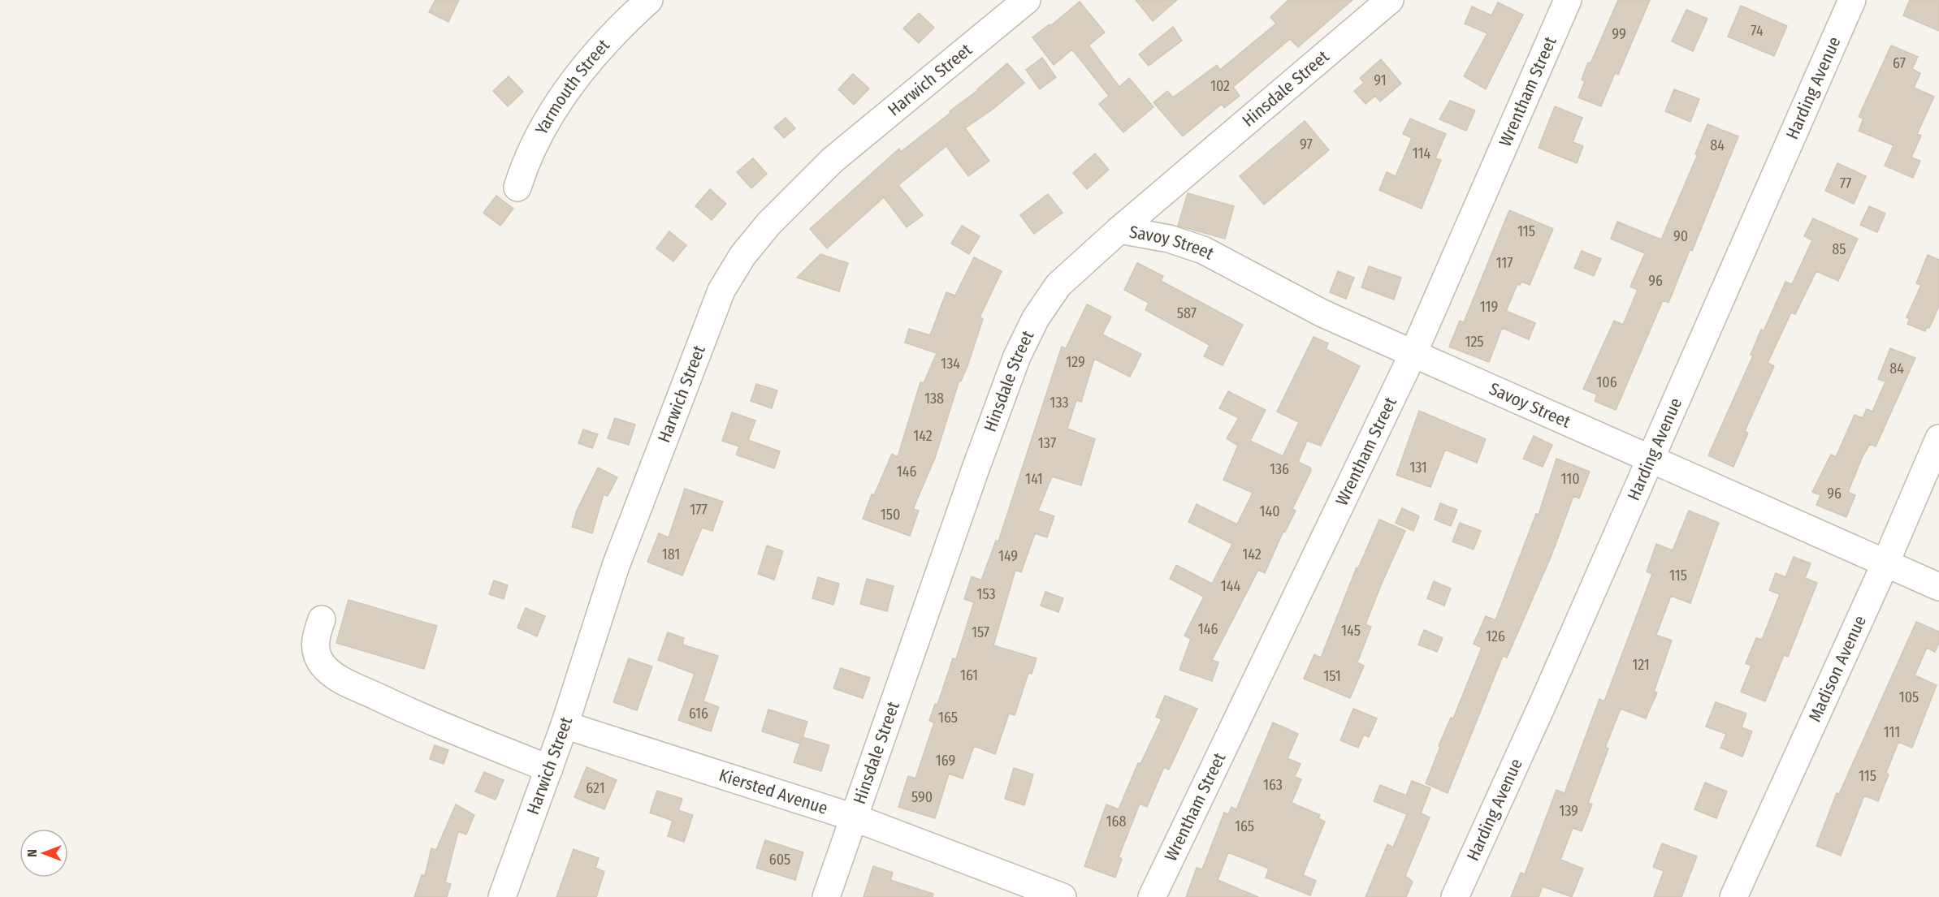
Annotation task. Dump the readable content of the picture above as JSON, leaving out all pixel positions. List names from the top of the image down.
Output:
{
  "streets": {
    "street": [
      "Harwich Street",
      "Harding Avenue",
      "Yarmouth Street",
      "Hinsdale Street",
      "Wrentham Street",
      "Savoy Street",
      "Madison Avenue",
      "Kiersted Avenue"
    ]
  },
  "crossings": [
    ["Harwich Street", "Kiersted Avenue"],
    ["Harding Avenue", "Savoy Street"],
    ["Hinsdale Street", "Savoy Street"],
    ["Hinsdale Street", "Kiersted Avenue"],
    ["Wrentham Street", "Savoy Street"],
    ["Savoy Street", "Madison Avenue"]
  ],
  "house_numbers": [
    "74",
    "99",
    "67",
    "91",
    "102",
    "97",
    "84",
    "114",
    "77",
    "115",
    "90",
    "85",
    "117",
    "96",
    "119",
    "587",
    "125",
    "129",
    "134",
    "84",
    "106",
    "138",
    "133",
    "142",
    "137",
    "131",
    "136",
    "146",
    "141",
    "110",
    "96",
    "177",
    "140",
    "150",
    "181",
    "142",
    "149",
    "115",
    "144",
    "153",
    "146",
    "145",
    "157",
    "126",
    "121",
    "161",
    "151",
    "105",
    "616",
    "165",
    "111",
    "169",
    "115",
    "163",
    "621",
    "590",
    "139",
    "168",
    "165",
    "605"
  ],
  "north": "left"
}
